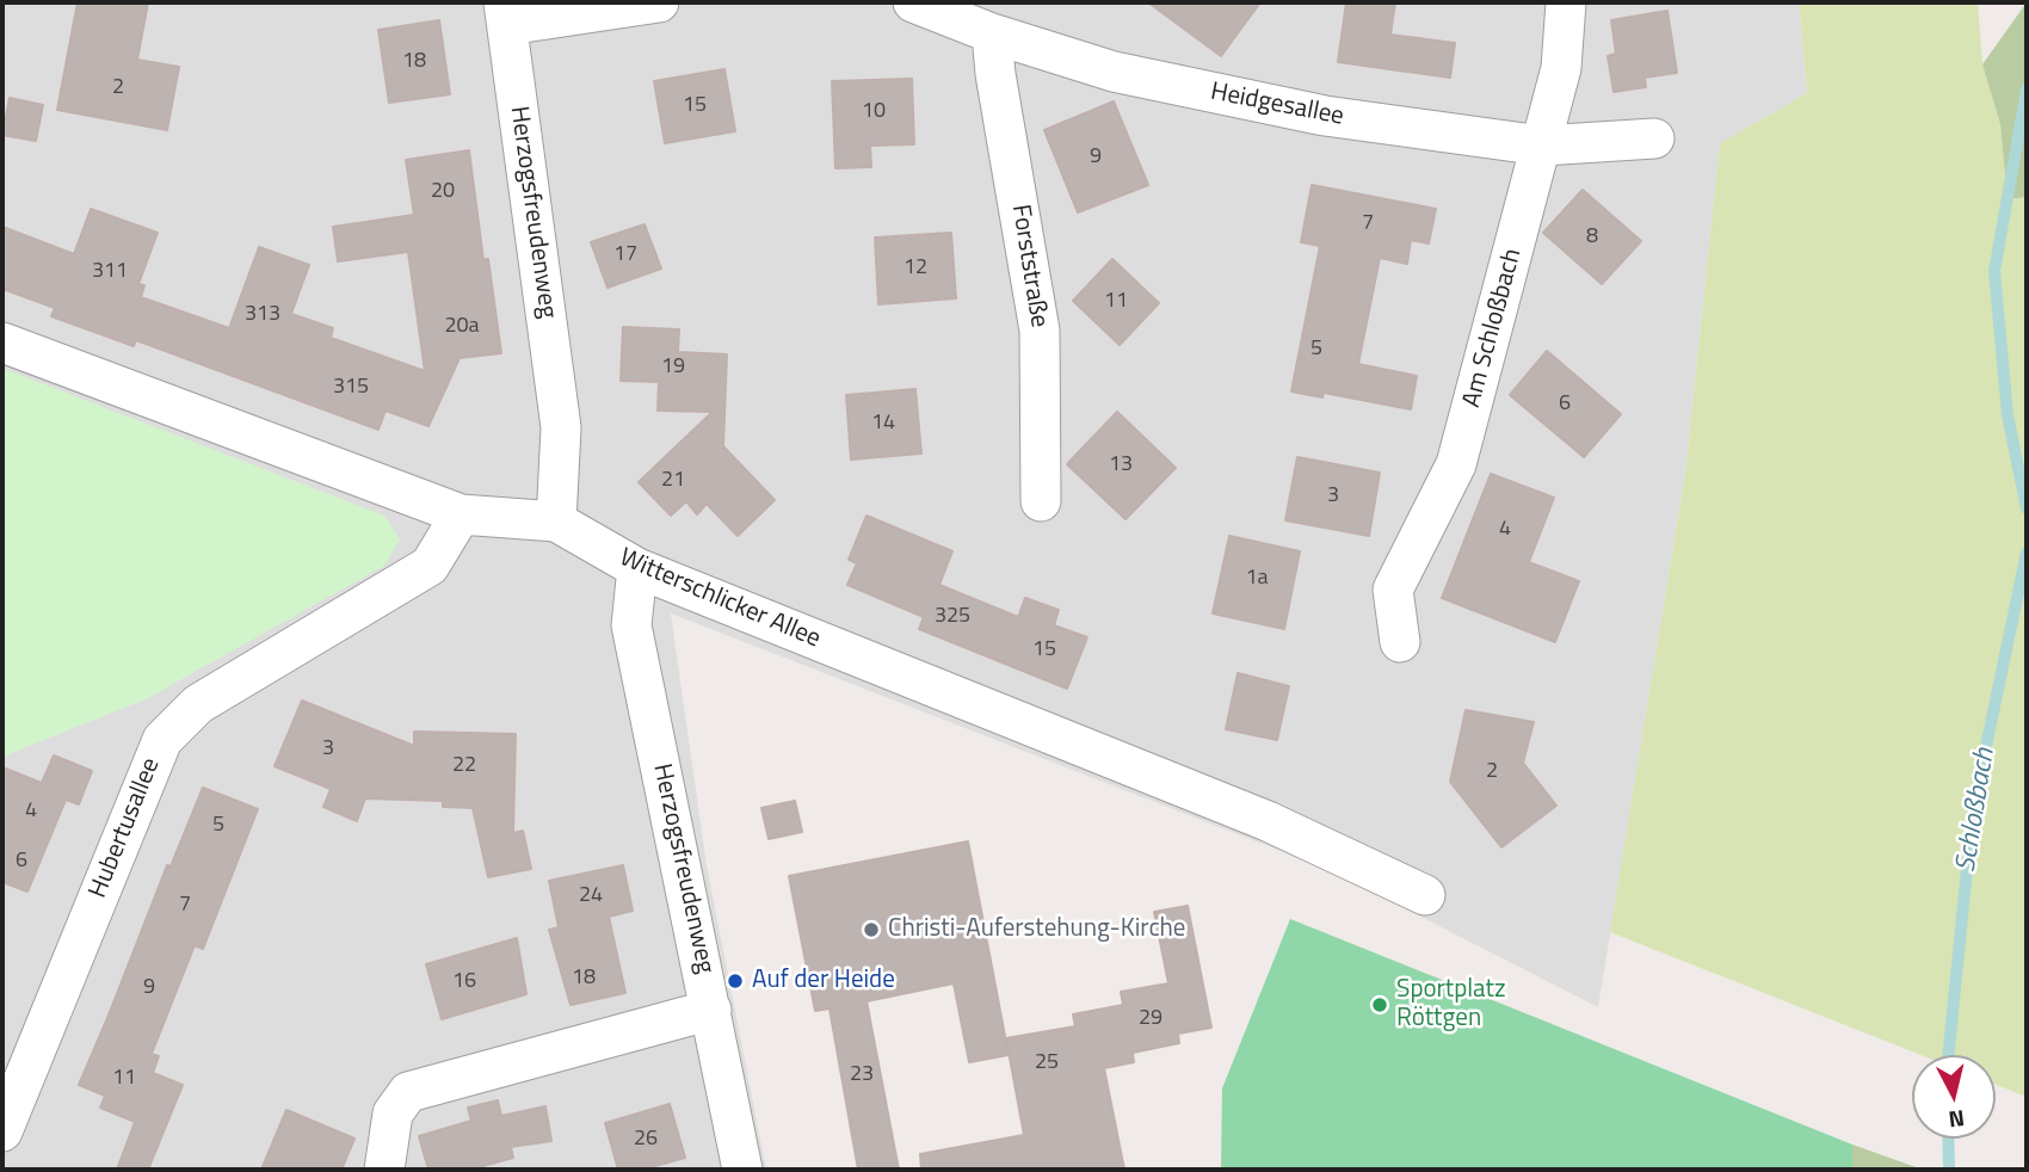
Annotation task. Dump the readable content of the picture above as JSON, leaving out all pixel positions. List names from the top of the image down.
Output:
{
  "streets": {
    "street": [
      "Heidgesallee",
      "Herzogsfreudenweg",
      "Forststraße",
      "Am Schloßbach",
      "Witterschlicker Allee",
      "Hubertusallee"
    ]
  },
  "crossings": [
    ["Heidgesallee", "Forststraße"],
    ["Heidgesallee", "Am Schloßbach"],
    ["Herzogsfreudenweg", "Witterschlicker Allee"],
    ["Witterschlicker Allee", "Hubertusallee"]
  ],
  "water": ["Schloßbach"],
  "places": ["Christi-Auferstehung-Kirche", "Auf der Heide", "Sportplatz Röttgen"],
  "house_numbers": [
    "18",
    "2",
    "15",
    "10",
    "9",
    "20",
    "7",
    "8",
    "17",
    "12",
    "311",
    "11",
    "313",
    "20a",
    "5",
    "19",
    "315",
    "6",
    "14",
    "13",
    "21",
    "3",
    "4",
    "1a",
    "325",
    "15",
    "3",
    "22",
    "2",
    "4",
    "5",
    "6",
    "24",
    "7",
    "18",
    "16",
    "9",
    "29",
    "25",
    "23",
    "11",
    "26"
  ],
  "north": "bottom"
}
